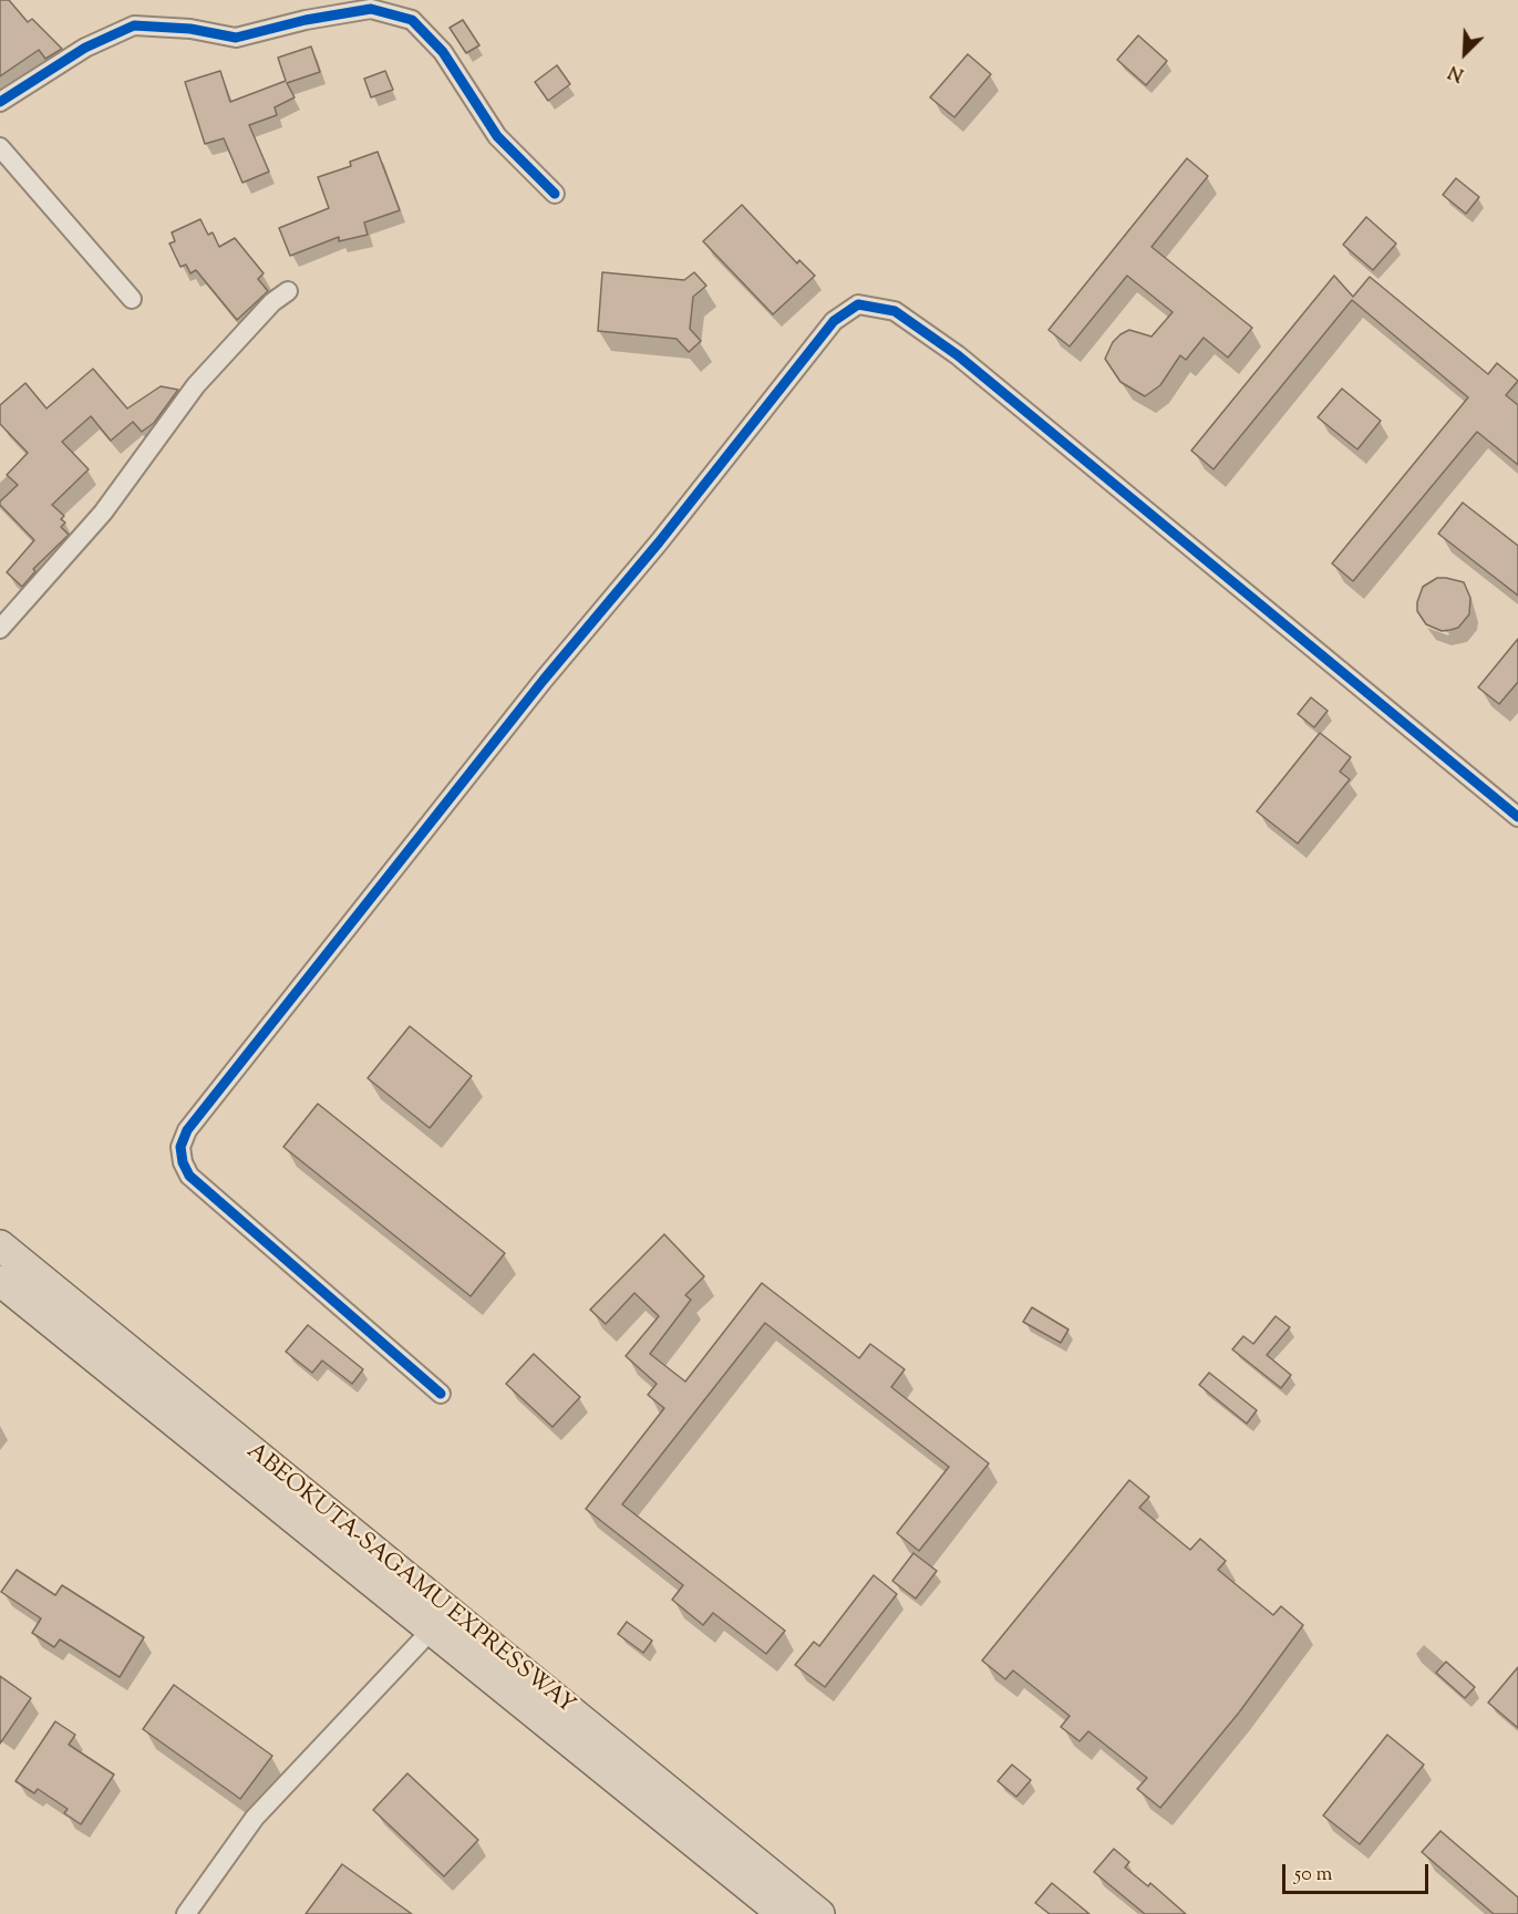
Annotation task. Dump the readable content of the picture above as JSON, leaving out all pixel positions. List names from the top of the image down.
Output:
{
  "streets": {
    "highway": ["ABEOKUTA-SAGAMU EXPRESSWAY"]
  },
  "scale_bar": "50 m",
  "north": "bottom left"
}
